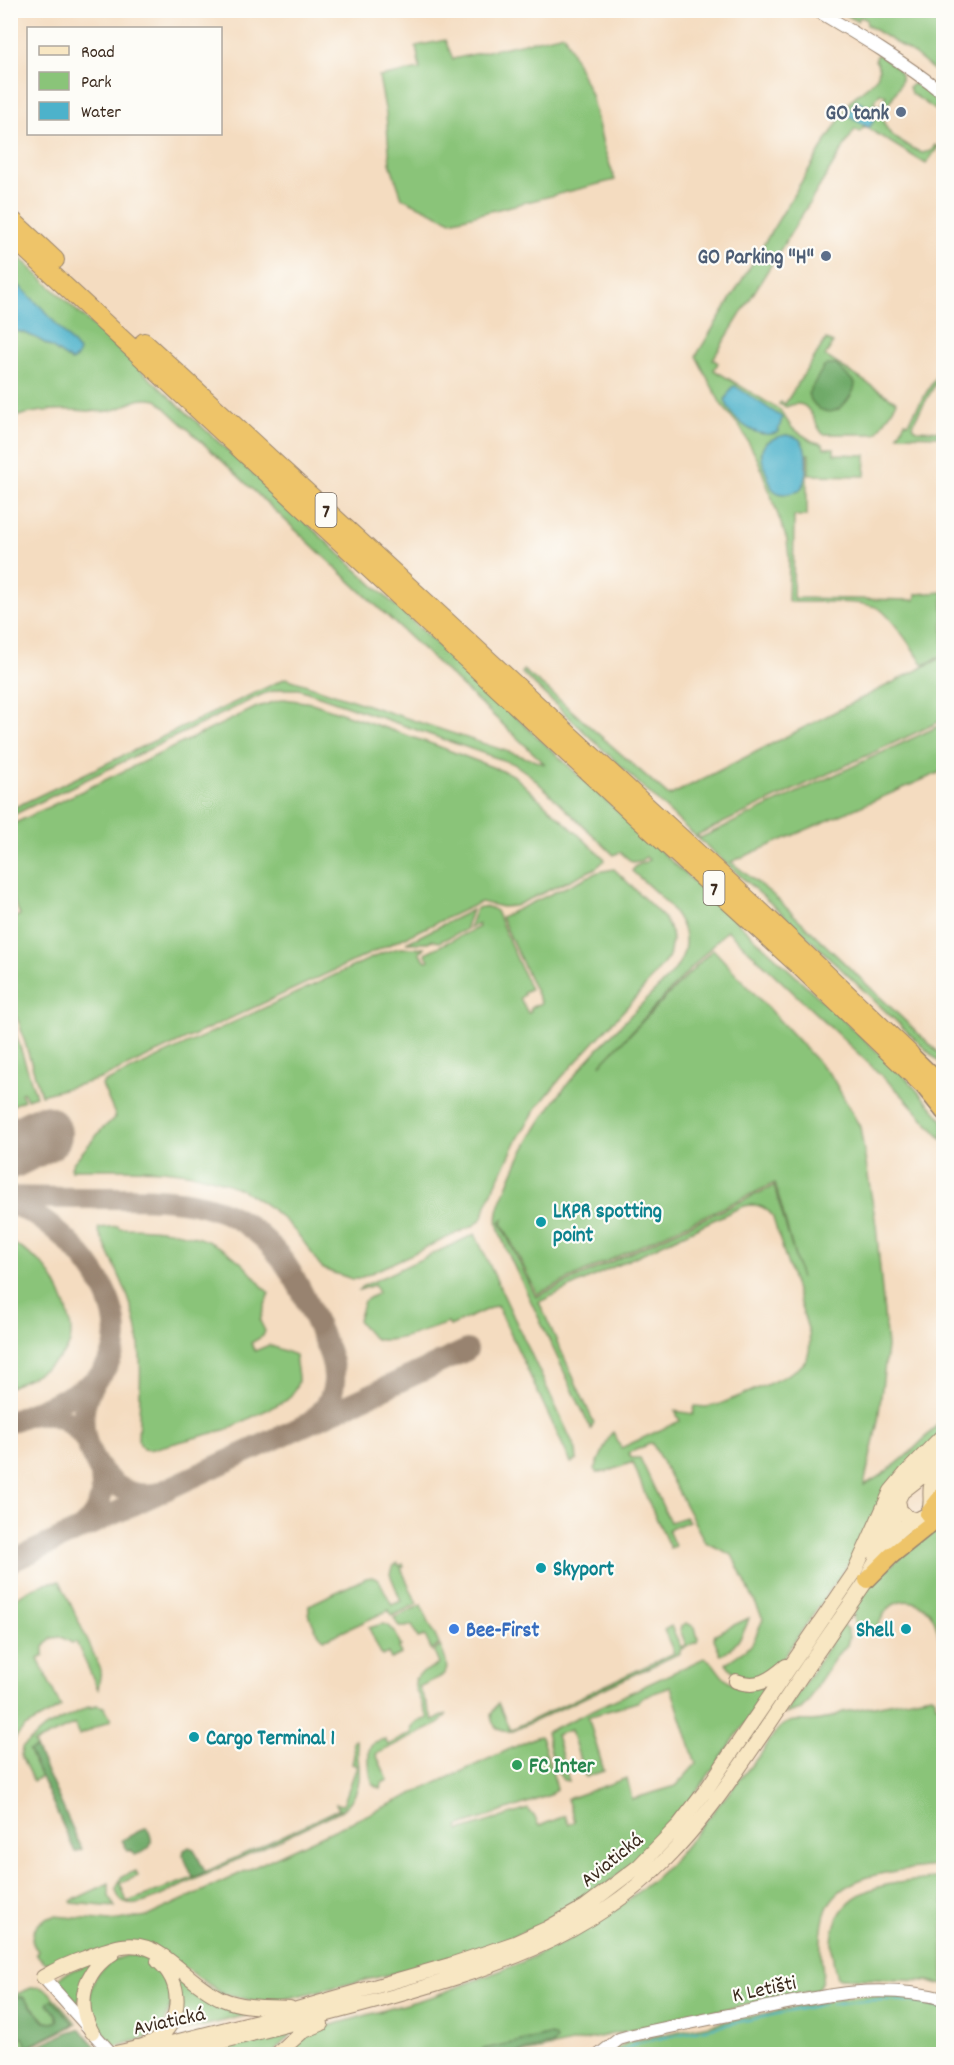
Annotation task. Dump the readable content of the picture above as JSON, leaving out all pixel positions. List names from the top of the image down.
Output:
{
  "streets": {
    "highway": ["7"],
    "main road": ["Aviatická"],
    "street": ["K Letišti"]
  },
  "places": [
    "GO tank",
    "GO Parking \"H\"",
    "LKPR spotting point",
    "Skyport",
    "Bee-First",
    "Shell",
    "Cargo Terminal 1",
    "FC Inter"
  ],
  "legend": ["Road", "Park", "Water"]
}
